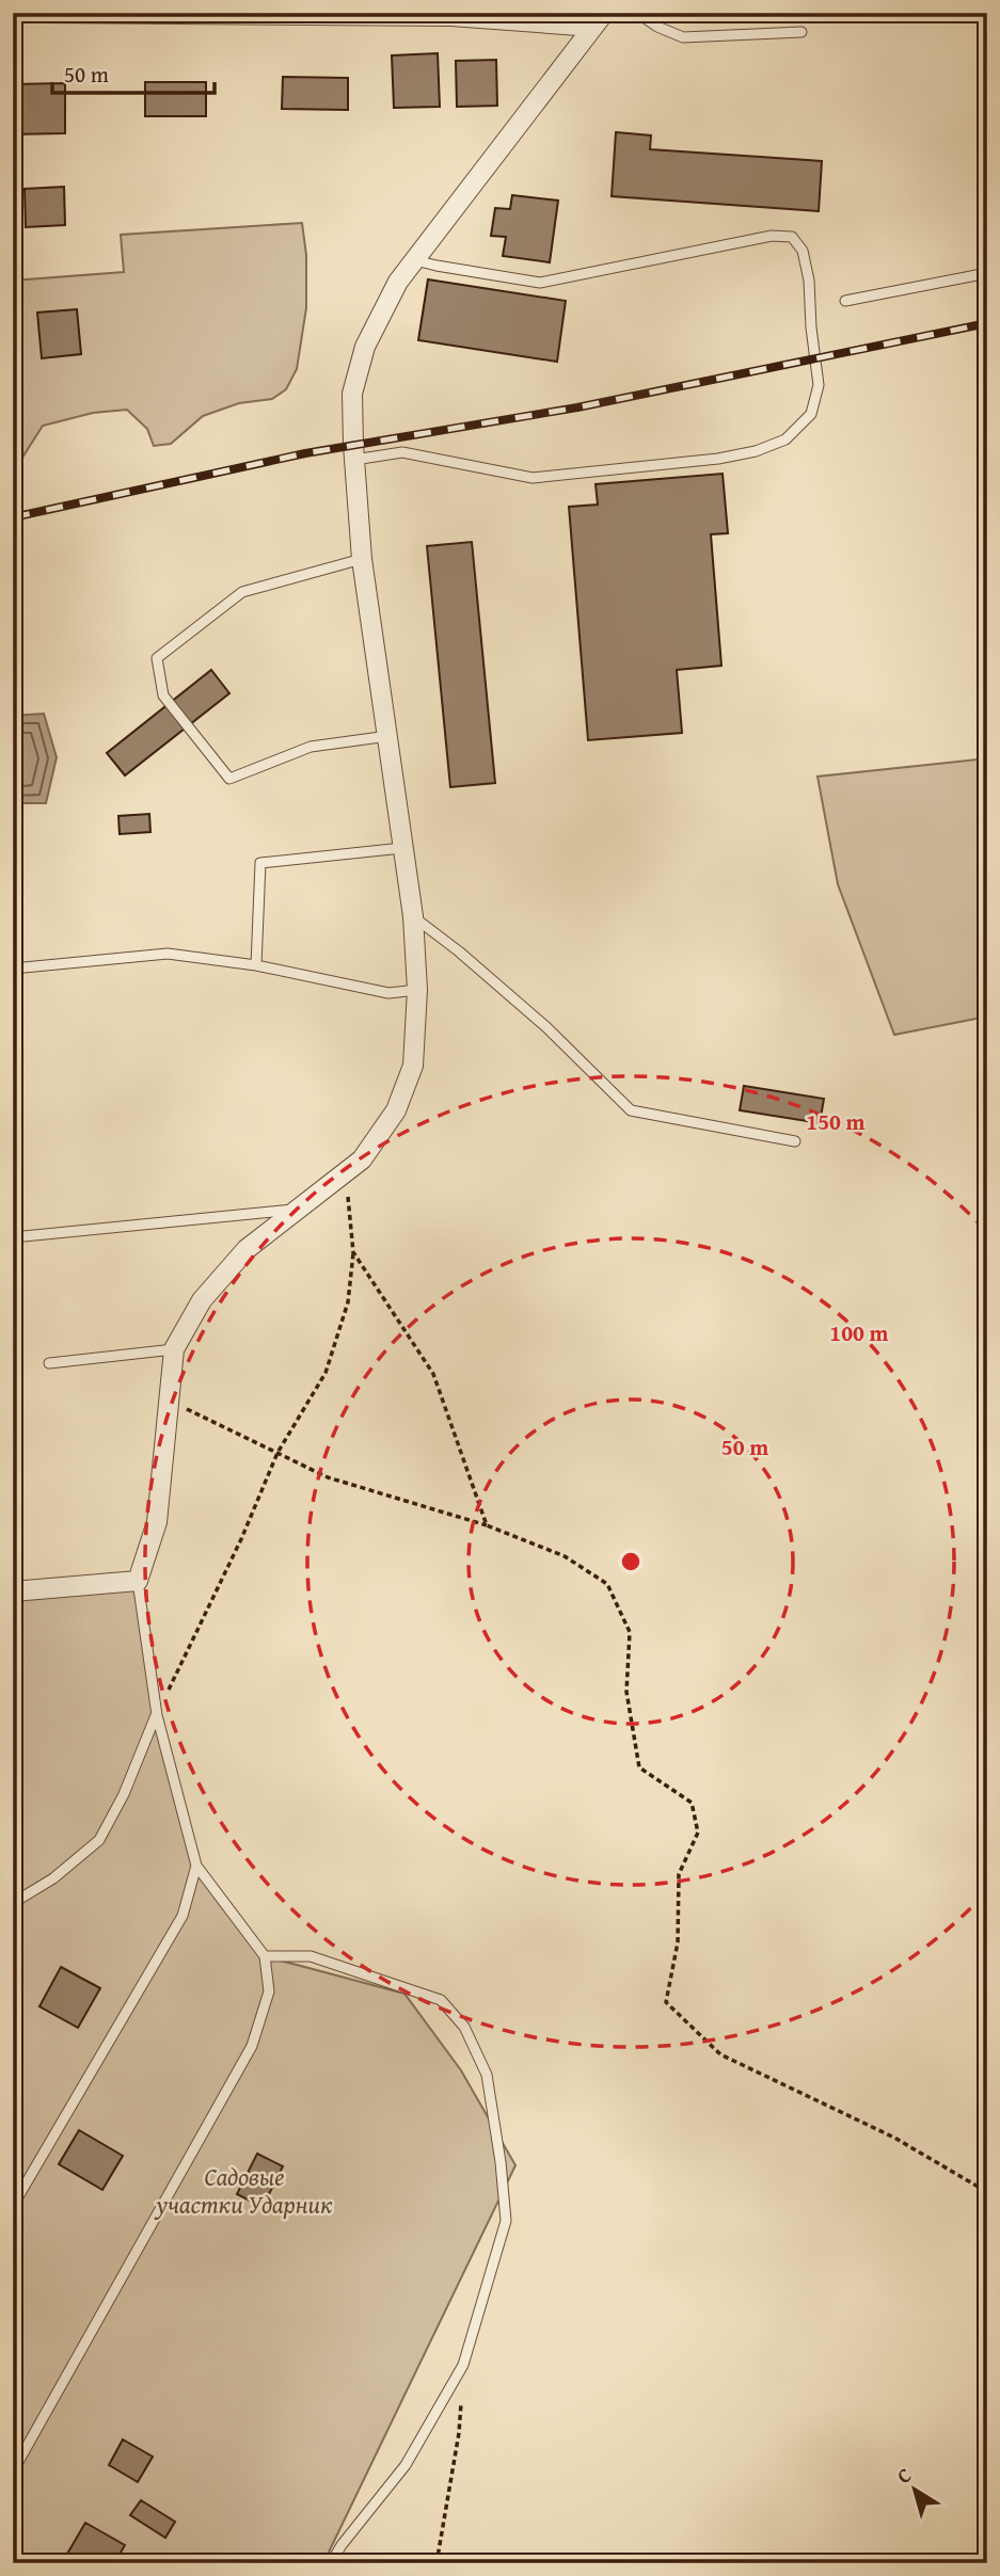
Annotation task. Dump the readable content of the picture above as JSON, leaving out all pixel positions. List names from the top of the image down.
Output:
{
  "parks": ["Садовые участки Ударник"],
  "scale_bar": "50 m",
  "north": "top left",
  "rings": ["150 m", "100 m", "50 m"]
}
